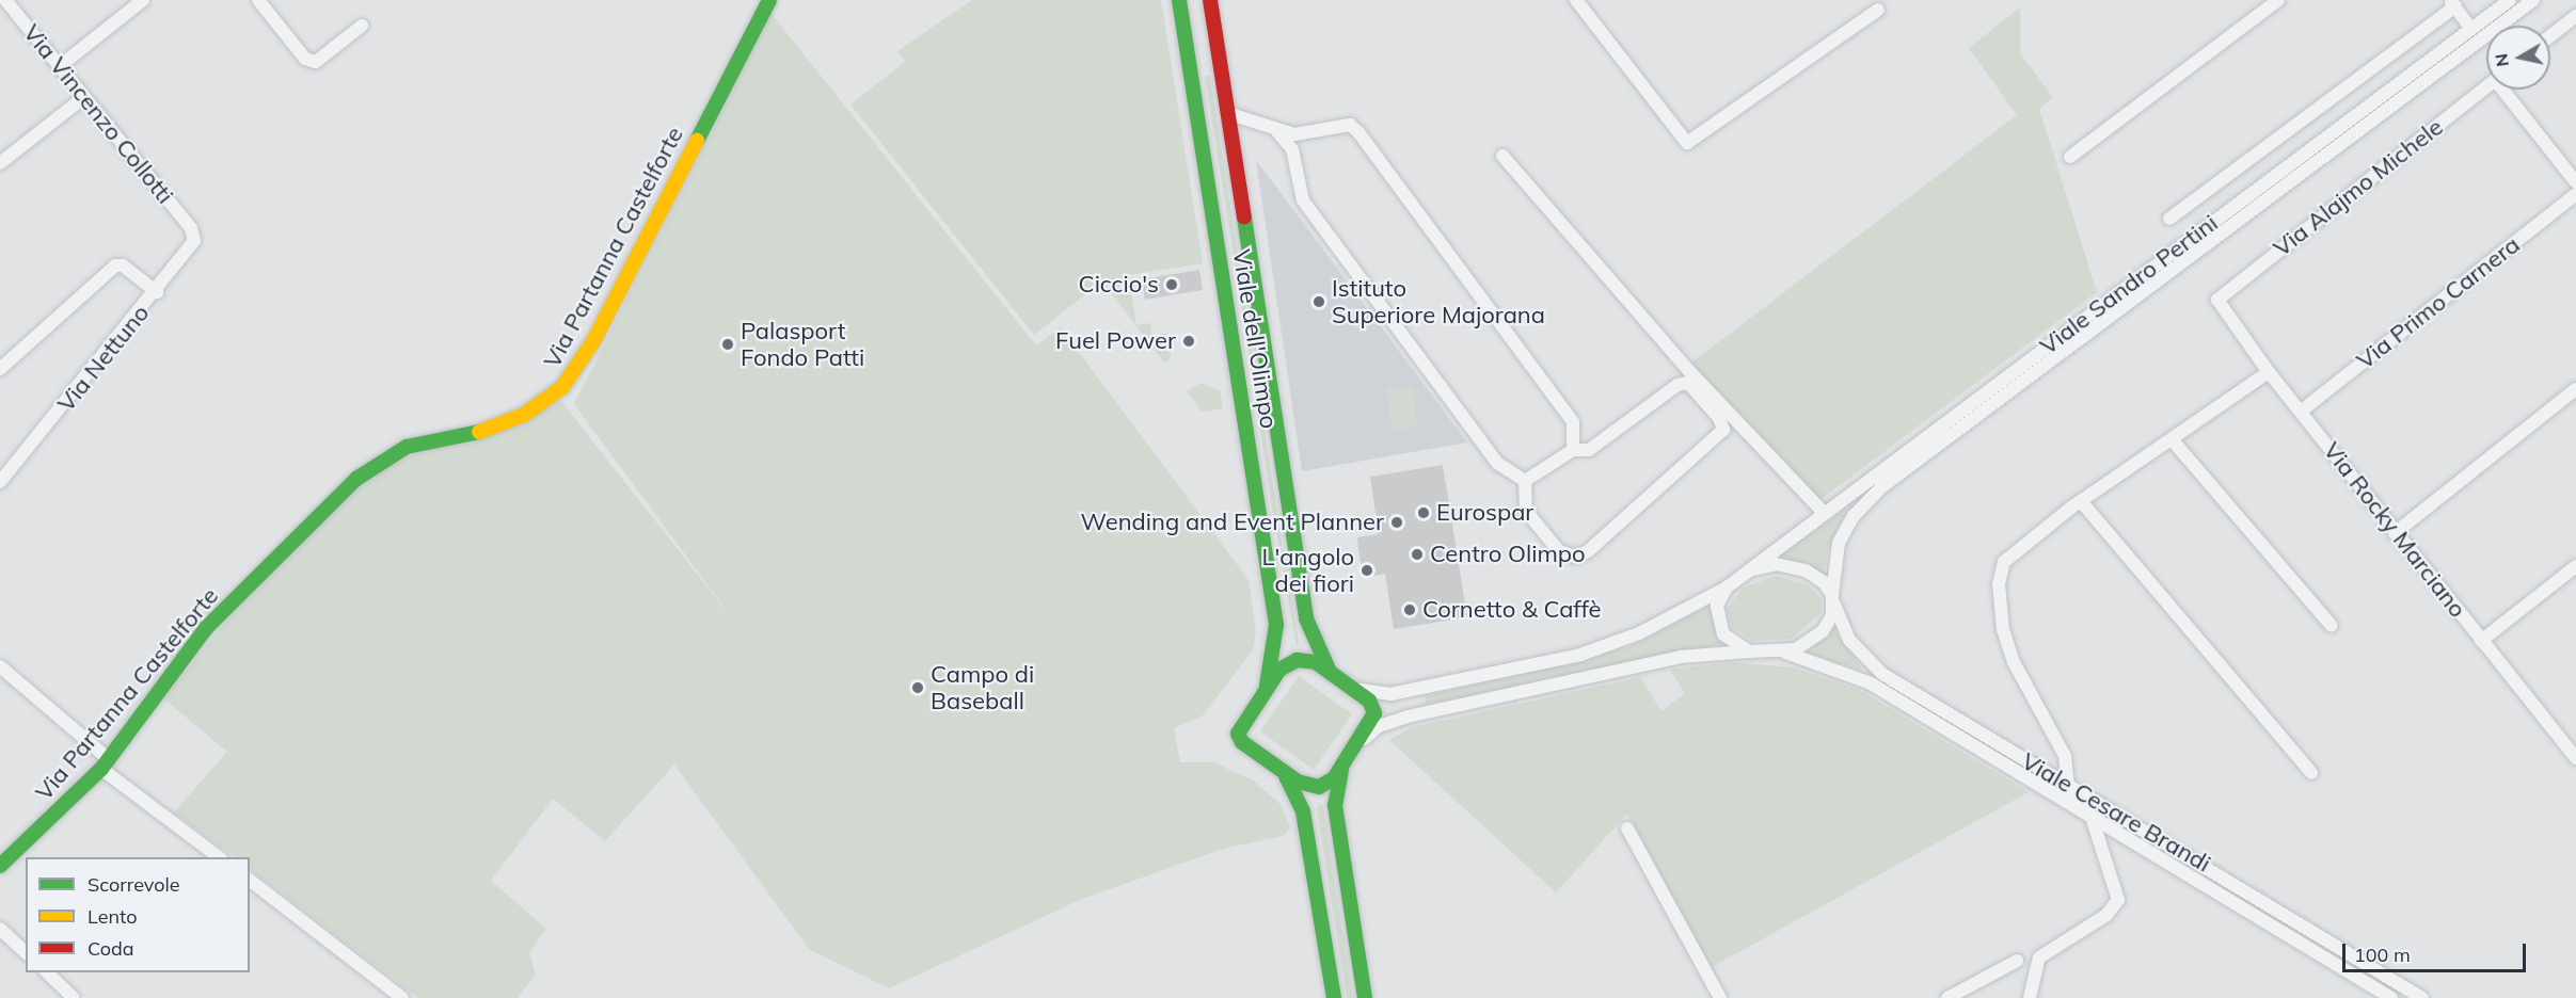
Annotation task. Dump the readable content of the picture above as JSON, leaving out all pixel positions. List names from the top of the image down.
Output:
{
  "streets": {
    "street": [
      "Via Vincenzo Collotti",
      "Via Alajmo Michele",
      "Via Partanna Castelforte",
      "Viale Sandro Pertini",
      "Via Primo Carnera",
      "Viale dell'Olimpo",
      "Via Nettuno",
      "Via Rocky Marciano",
      "Viale Cesare Brandi"
    ]
  },
  "crossings": [
    ["Via Vincenzo Collotti", "Via Nettuno"],
    ["Via Alajmo Michele", "Via Rocky Marciano"],
    ["Viale Sandro Pertini", "Viale Cesare Brandi"],
    ["Via Primo Carnera", "Via Rocky Marciano"]
  ],
  "places": [
    "Ciccio's",
    "Istituto Superiore Majorana",
    "Fuel Power",
    "Palasport Fondo Patti",
    "Eurospar",
    "Wending and Event Planner",
    "Centro Olimpo",
    "L'angolo dei fiori",
    "Cornetto & Caffè",
    "Campo di Baseball"
  ],
  "legend": ["Scorrevole", "Lento", "Coda"],
  "scale_bar": "100 m",
  "north": "left"
}
